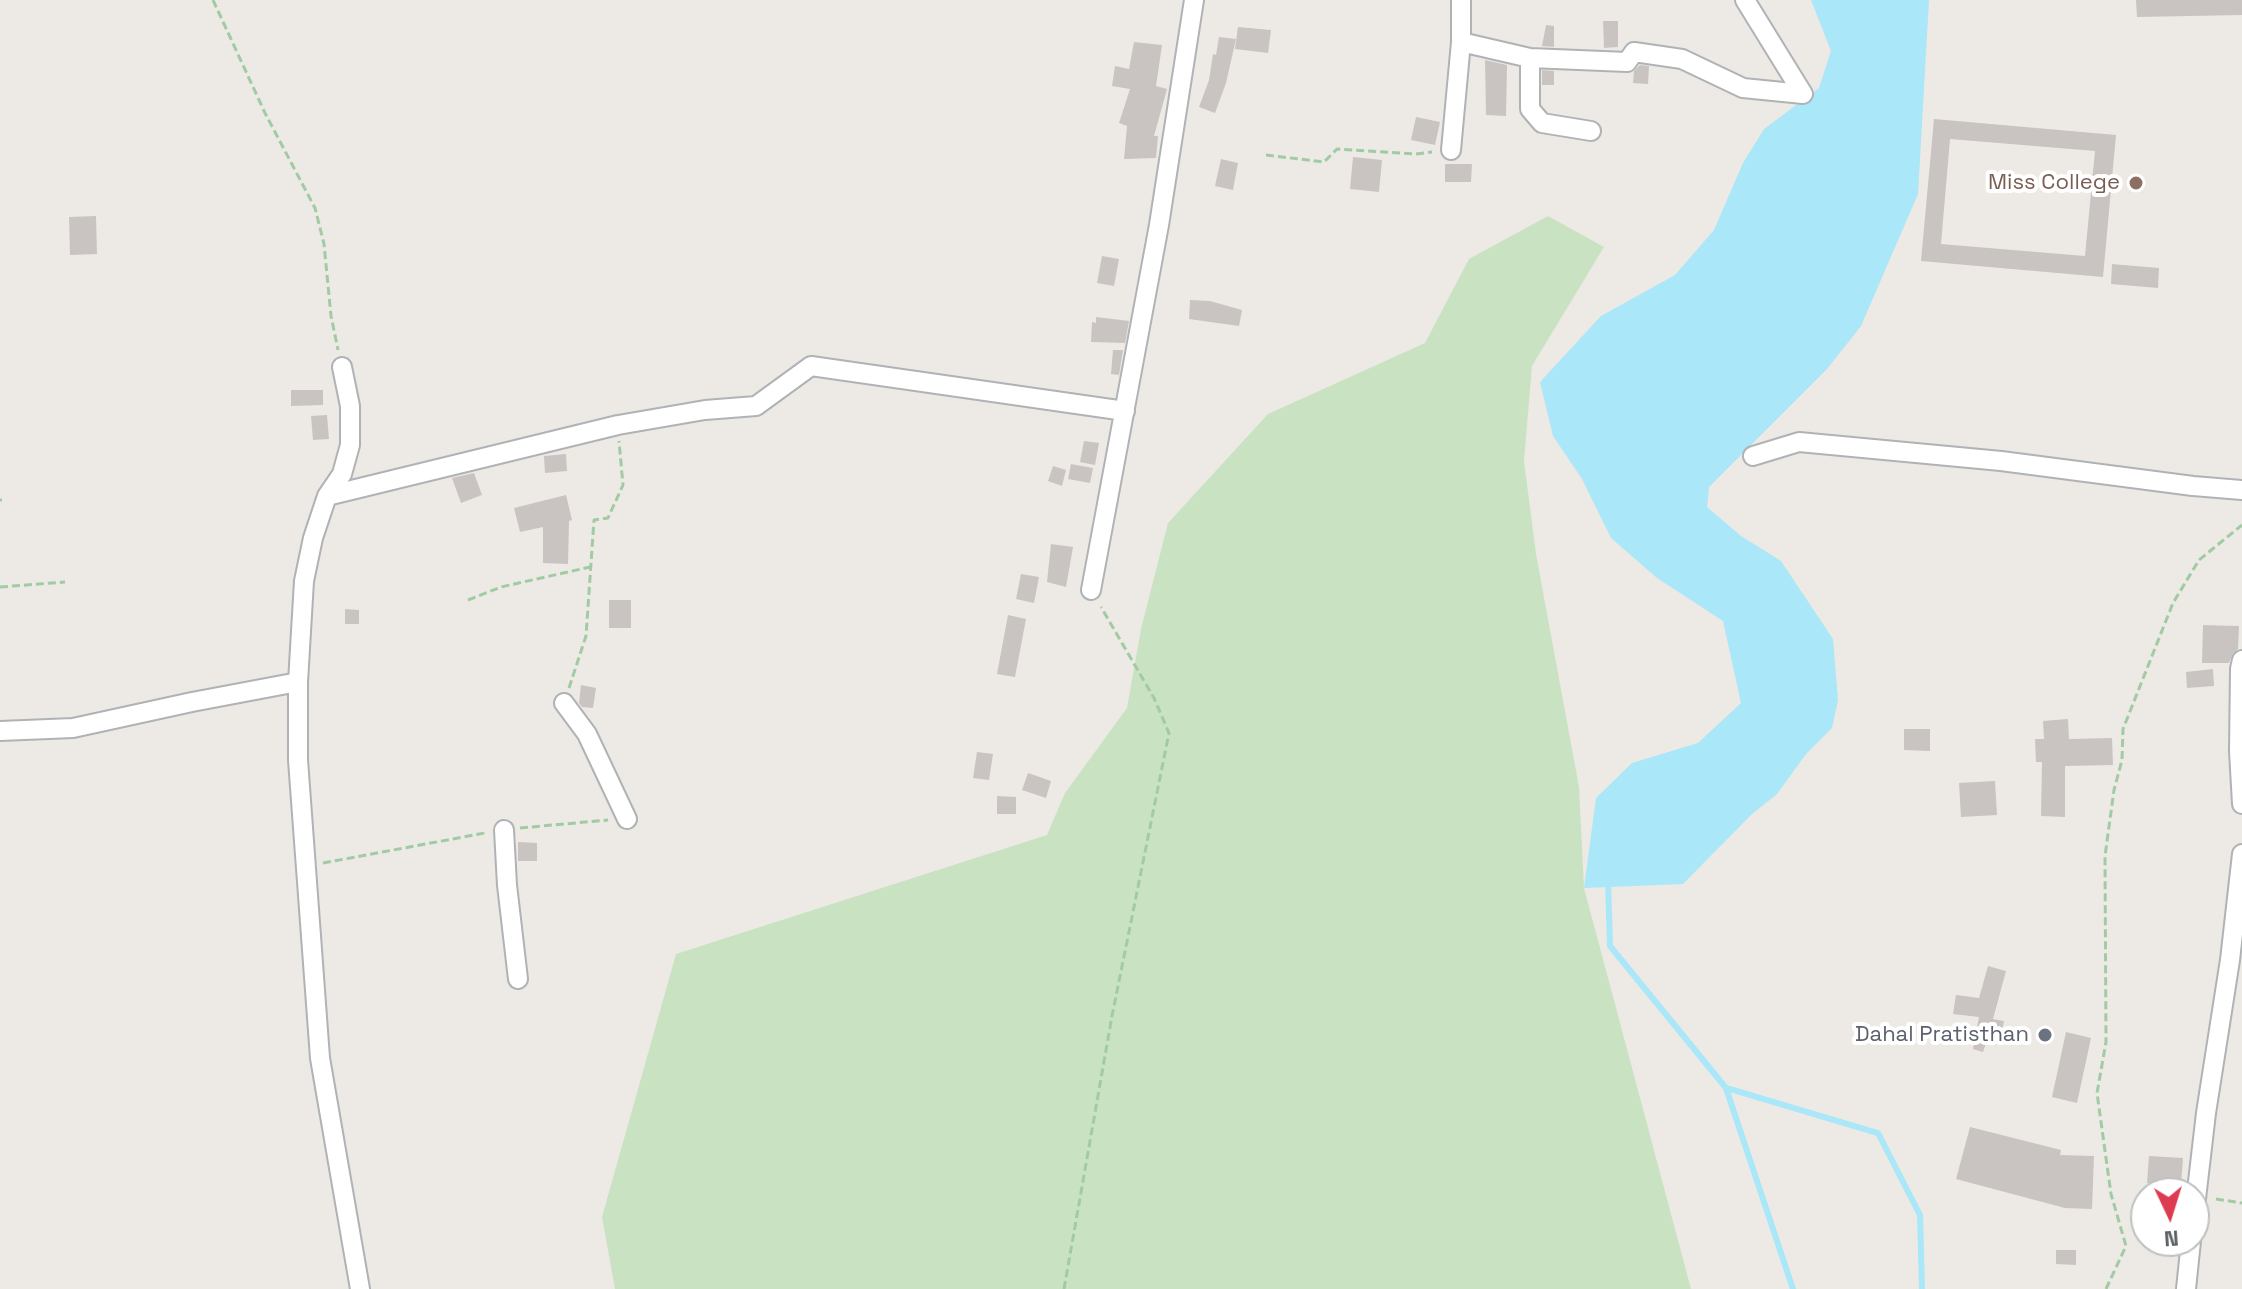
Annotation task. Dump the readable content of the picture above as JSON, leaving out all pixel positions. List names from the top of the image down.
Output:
{
  "places": ["Miss College", "Dahal Pratisthan"],
  "north": "bottom"
}
